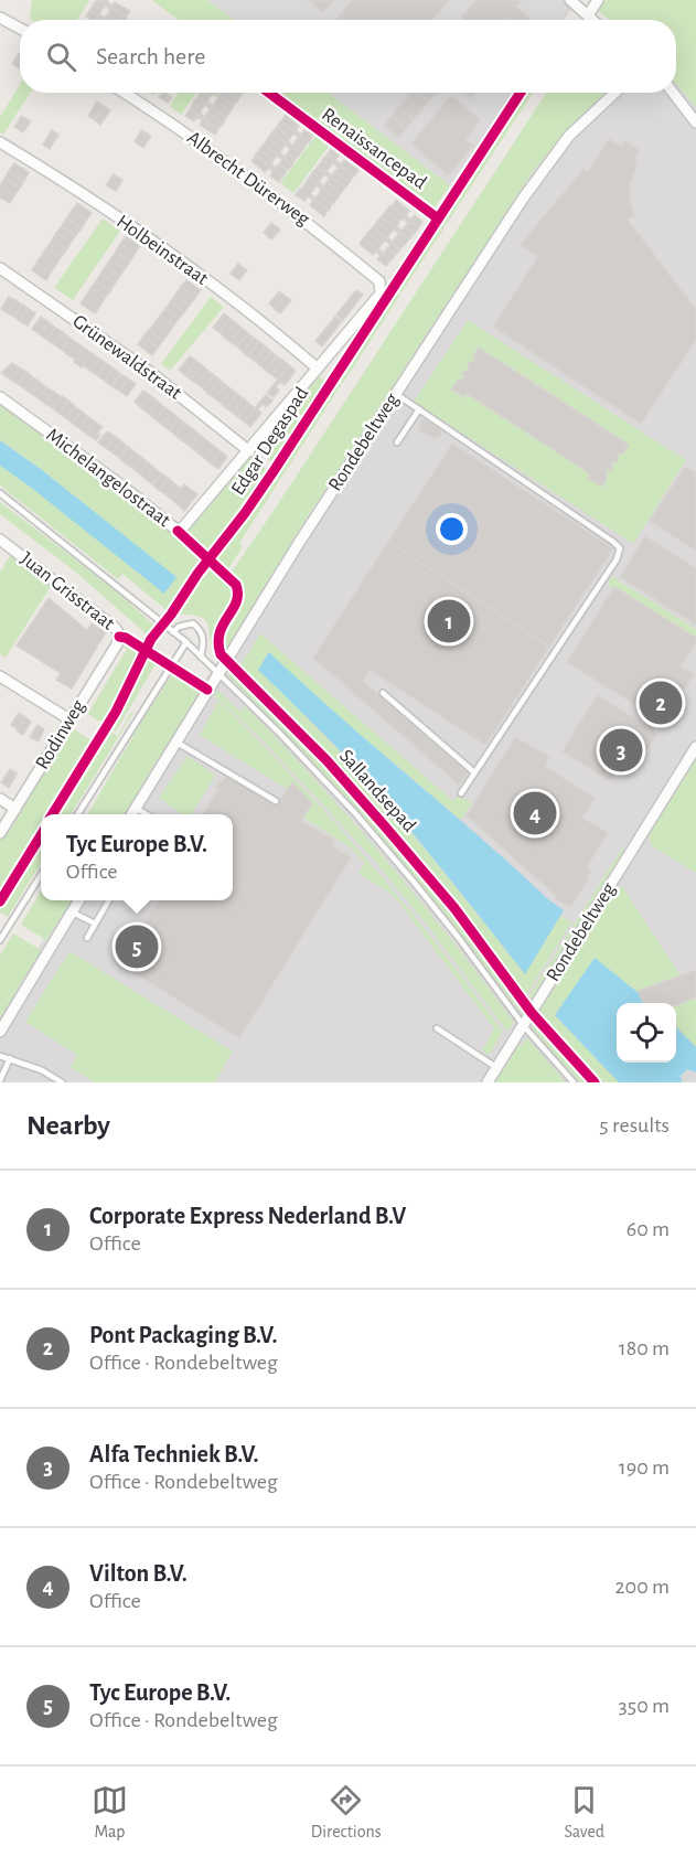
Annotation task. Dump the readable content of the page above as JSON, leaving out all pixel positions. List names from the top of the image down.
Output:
{
  "streets": {
    "street": [
      "Albrecht Dürerweg",
      "Holbeinstraat",
      "Grünewaldstraat",
      "Rondebeltweg",
      "Michelangelostraat",
      "Juan Grisstraat",
      "Rodinweg"
    ],
    "cycle path": ["Renaissancepad", "Edgar Degaspad", "Sallandsepad"]
  },
  "crossings": [
    ["Albrecht Dürerweg", "Michelangelostraat"],
    ["Holbeinstraat", "Michelangelostraat"],
    ["Grünewaldstraat", "Michelangelostraat"],
    ["Juan Grisstraat", "Rodinweg"]
  ],
  "page": {
    "search": "Search here",
    "pins": [
      "1",
      "2",
      "3",
      "4",
      "5"
    ],
    "popup": ["Tyc Europe B.V.", "Office"],
    "heading": ["Nearby", "5 results"],
    "list": [
      {
        "mark": "1",
        "name": "Corporate Express Nederland B.V",
        "note": "Office",
        "value": "60 m"
      },
      {
        "mark": "2",
        "name": "Pont Packaging B.V.",
        "note": "Office · Rondebeltweg",
        "value": "180 m"
      },
      {
        "mark": "3",
        "name": "Alfa Techniek B.V.",
        "note": "Office · Rondebeltweg",
        "value": "190 m"
      },
      {
        "mark": "4",
        "name": "Vilton B.V.",
        "note": "Office",
        "value": "200 m"
      },
      {
        "mark": "5",
        "name": "Tyc Europe B.V.",
        "note": "Office · Rondebeltweg",
        "value": "350 m"
      }
    ],
    "nav": ["Map", "Directions", "Saved"]
  }
}
